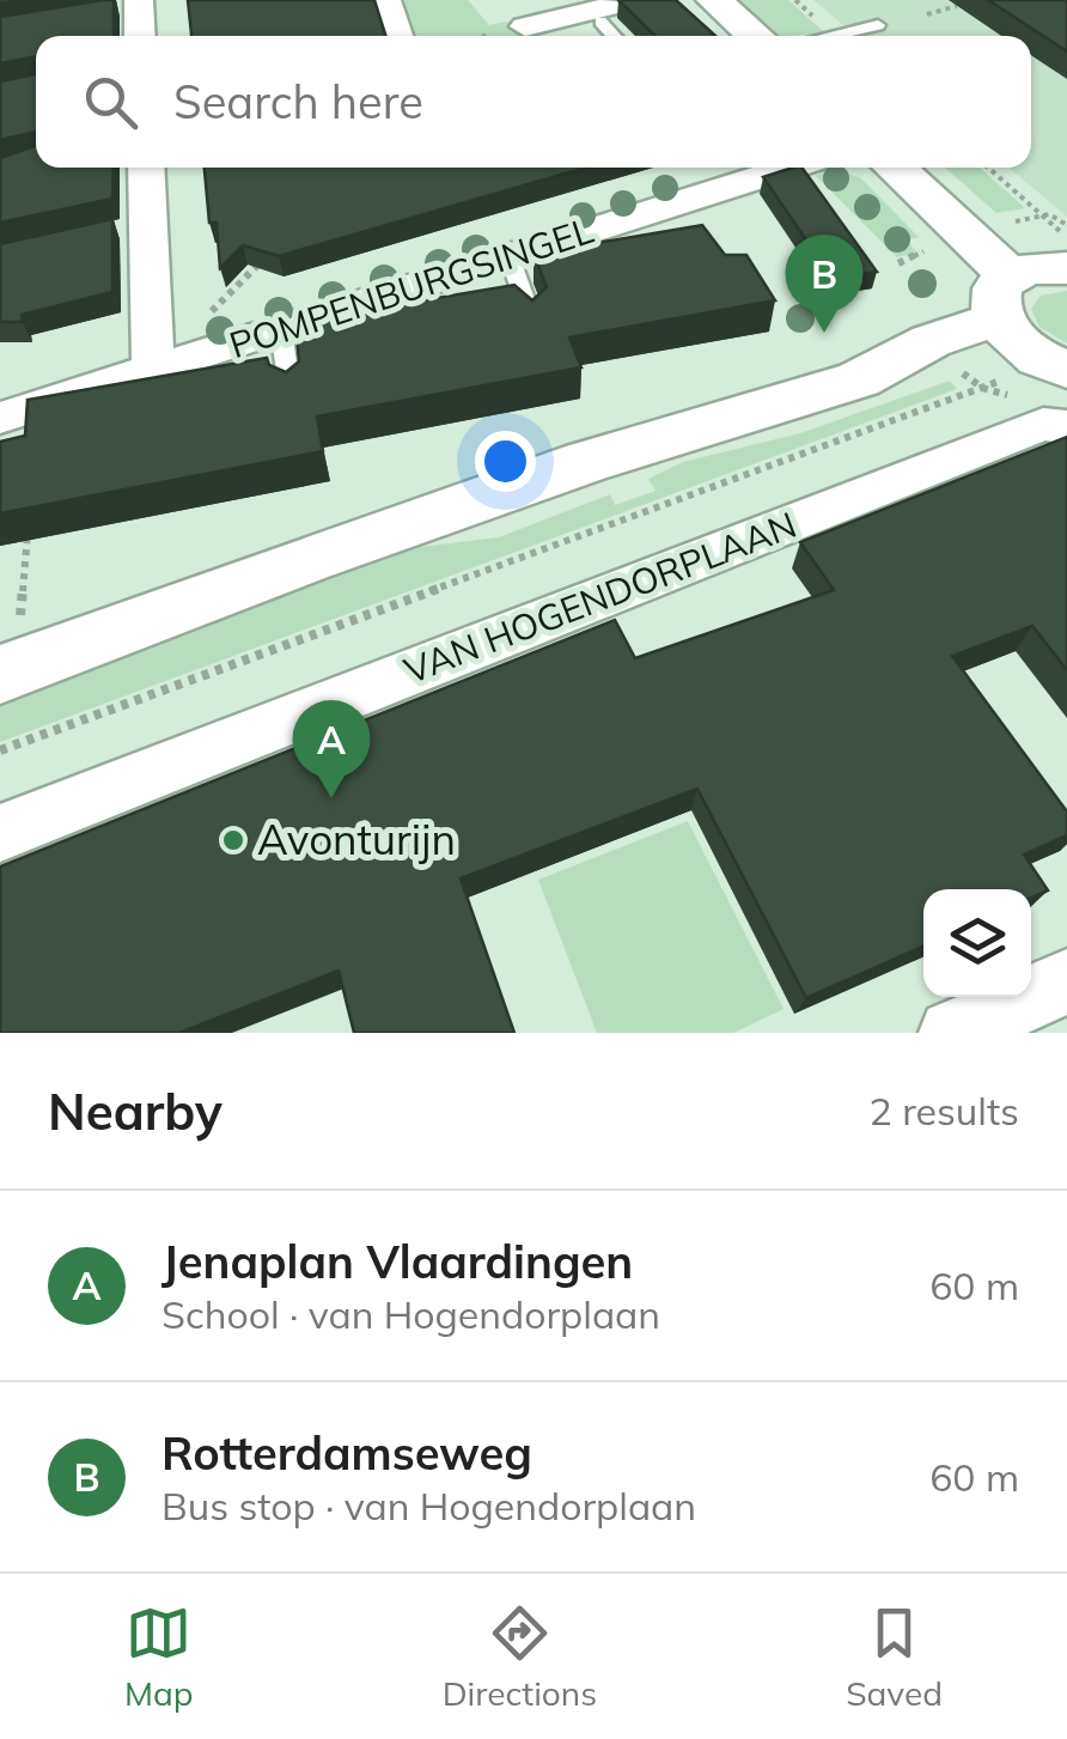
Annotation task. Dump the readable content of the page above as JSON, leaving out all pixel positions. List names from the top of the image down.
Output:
{
  "streets": {
    "street": ["POMPENBURGSINGEL", "VAN HOGENDORPLAAN"]
  },
  "places": ["Avonturijn"],
  "page": {
    "search": "Search here",
    "pins": ["B", "A"],
    "heading": ["Nearby", "2 results"],
    "list": [
      {
        "mark": "A",
        "name": "Jenaplan Vlaardingen",
        "note": "School · van Hogendorplaan",
        "value": "60 m"
      },
      {
        "mark": "B",
        "name": "Rotterdamseweg",
        "note": "Bus stop · van Hogendorplaan",
        "value": "60 m"
      }
    ],
    "nav": ["Map", "Directions", "Saved"]
  }
}
